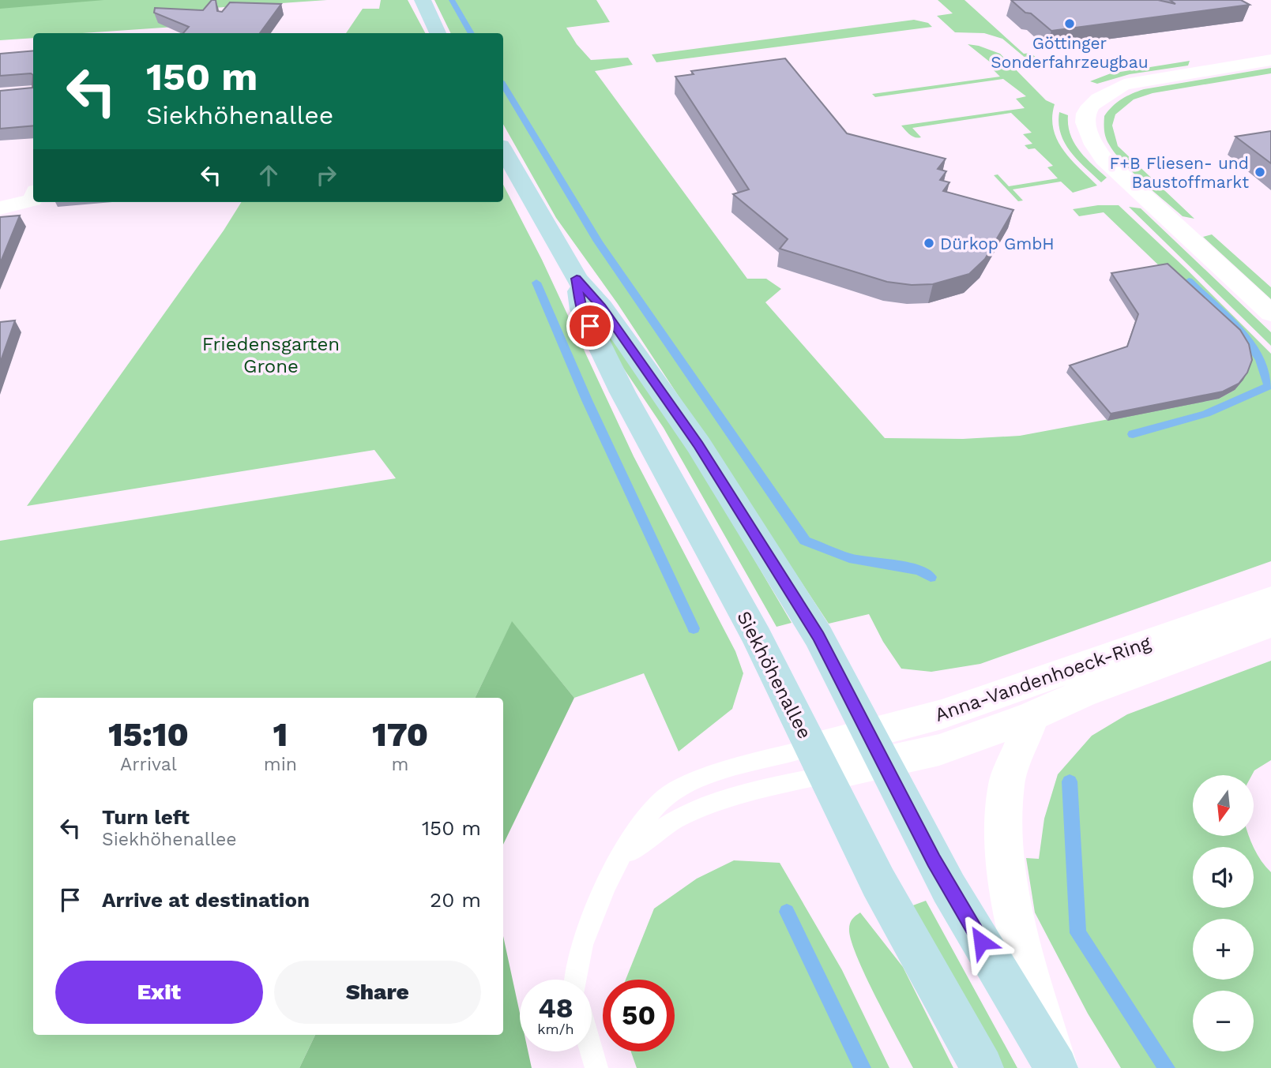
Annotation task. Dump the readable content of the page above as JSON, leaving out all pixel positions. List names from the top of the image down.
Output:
{
  "streets": {
    "main road": ["Siekhöhenallee"],
    "street": ["Anna-Vandenhoeck-Ring"]
  },
  "crossings": [
    ["Siekhöhenallee", "Anna-Vandenhoeck-Ring"]
  ],
  "parks": ["Friedensgarten Grone"],
  "places": ["Göttinger Sonderfahrzeugbau", "F+B Fliesen- und Baustoffmarkt", "Dürkop GmbH"],
  "north": "bottom",
  "page": {
    "turn": ["150 m", "Siekhöhenallee"],
    "eta": [
      "15:10",
      "Arrival",
      "1",
      "min",
      "170",
      "m"
    ],
    "map_buttons": ["+", "−"],
    "list": [
      {
        "name": "Turn left",
        "note": "Siekhöhenallee",
        "value": "150 m"
      },
      {
        "name": "Arrive at destination",
        "value": "20 m"
      }
    ],
    "buttons": ["Exit", "Share"],
    "speed": "48 km/h",
    "limit": "50"
  }
}
